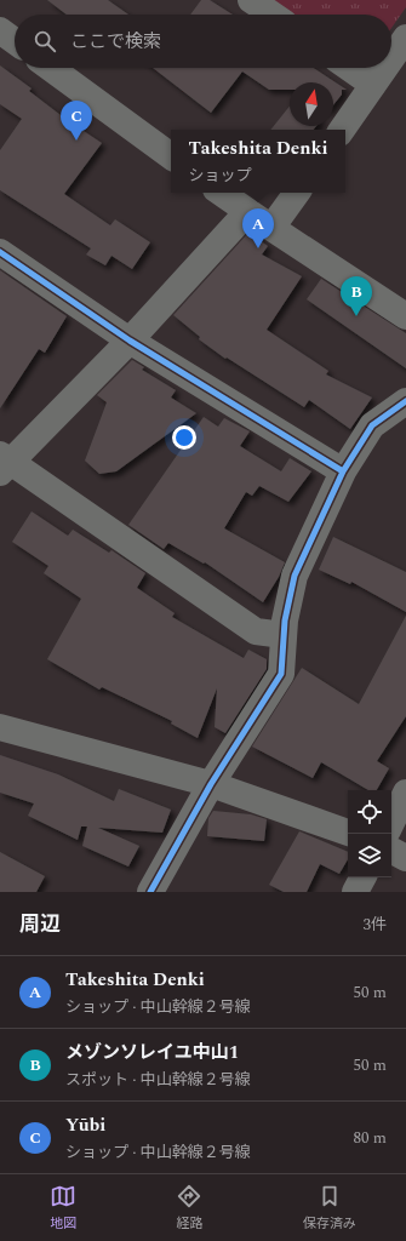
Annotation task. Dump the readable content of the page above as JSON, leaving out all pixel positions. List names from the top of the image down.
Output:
{
  "north": "top",
  "page": {
    "search": "ここで検索",
    "pins": ["C", "A", "B"],
    "popup": ["Takeshita Denki", "ショップ"],
    "heading": ["周辺", "3件"],
    "list": [
      {
        "mark": "A",
        "name": "Takeshita Denki",
        "note": "ショップ · 中山幹線２号線",
        "value": "50 m"
      },
      {
        "mark": "B",
        "name": "メゾンソレイユ中山1",
        "note": "スポット · 中山幹線２号線",
        "value": "50 m"
      },
      {
        "mark": "C",
        "name": "Yūbi",
        "note": "ショップ · 中山幹線２号線",
        "value": "80 m"
      }
    ],
    "nav": ["地図", "経路", "保存済み"]
  }
}
